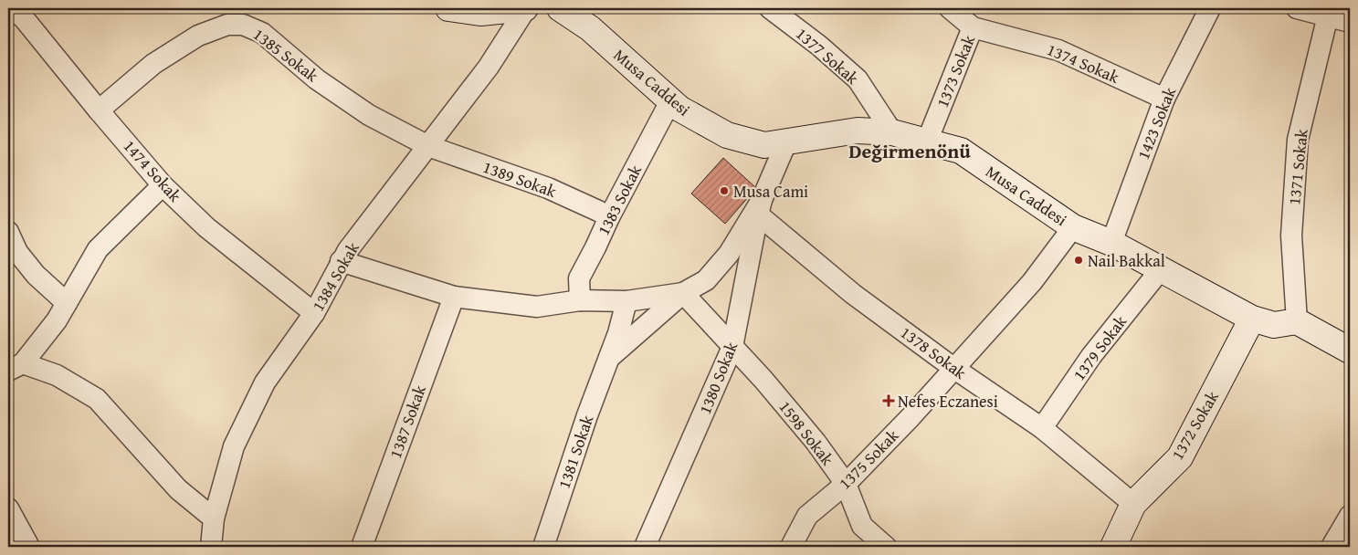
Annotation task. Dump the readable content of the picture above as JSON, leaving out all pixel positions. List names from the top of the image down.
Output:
{
  "streets": {
    "street": [
      "1385 Sokak",
      "1377 Sokak",
      "1374 Sokak",
      "1373 Sokak",
      "Musa Caddesi",
      "1423 Sokak",
      "1371 Sokak",
      "1474 Sokak",
      "1389 Sokak",
      "1383 Sokak",
      "1384 Sokak",
      "1379 Sokak",
      "1378 Sokak",
      "1380 Sokak",
      "1387 Sokak",
      "1372 Sokak",
      "1598 Sokak",
      "1381 Sokak",
      "1375 Sokak"
    ]
  },
  "crossings": [
    ["1385 Sokak", "1474 Sokak"],
    ["1385 Sokak", "1389 Sokak"],
    ["1385 Sokak", "1384 Sokak"],
    ["1377 Sokak", "Musa Caddesi"],
    ["1374 Sokak", "1373 Sokak"],
    ["1374 Sokak", "1423 Sokak"],
    ["1373 Sokak", "Musa Caddesi"],
    ["Musa Caddesi", "1423 Sokak"],
    ["Musa Caddesi", "1371 Sokak"],
    ["Musa Caddesi", "1383 Sokak"],
    ["Musa Caddesi", "1379 Sokak"],
    ["Musa Caddesi", "1380 Sokak"],
    ["Musa Caddesi", "1372 Sokak"],
    ["Musa Caddesi", "1375 Sokak"],
    ["1474 Sokak", "1384 Sokak"],
    ["1389 Sokak", "1383 Sokak"],
    ["1389 Sokak", "1384 Sokak"],
    ["1379 Sokak", "1378 Sokak"],
    ["1378 Sokak", "1380 Sokak"],
    ["1378 Sokak", "1372 Sokak"],
    ["1378 Sokak", "1375 Sokak"],
    ["1380 Sokak", "1598 Sokak"],
    ["1380 Sokak", "1381 Sokak"],
    ["1598 Sokak", "1381 Sokak"],
    ["1598 Sokak", "1375 Sokak"]
  ],
  "districts": ["Değirmenönü"],
  "places": {
    "other": ["Musa Cami", "Nail Bakkal"],
    "health": ["Nefes Eczanesi"]
  }
}
